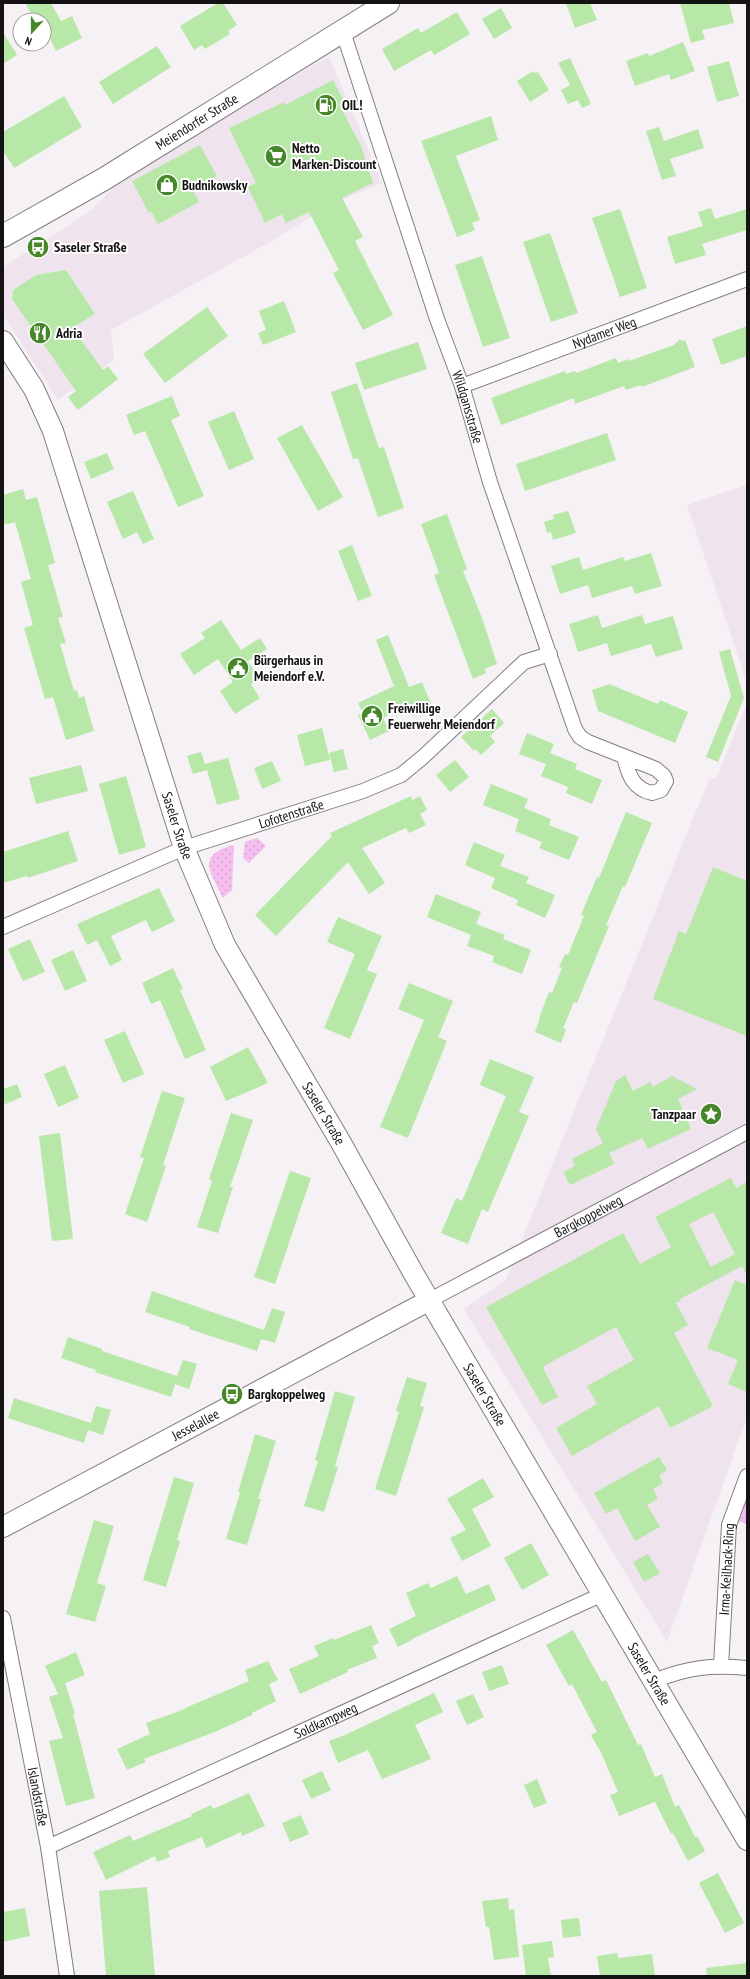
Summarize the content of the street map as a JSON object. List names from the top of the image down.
{
  "streets": {
    "main road": ["Meiendorfer Straße"],
    "street": [
      "Nydamer Weg",
      "Wildgansstraße",
      "Lofotenstraße",
      "Saseler Straße",
      "Bargkoppelweg",
      "Jesselallee",
      "Irma-Keilhack-Ring",
      "Soldkampweg",
      "Islandstraße"
    ]
  },
  "crossings": [
    ["Meiendorfer Straße", "Wildgansstraße"],
    ["Nydamer Weg", "Wildgansstraße"],
    ["Wildgansstraße", "Lofotenstraße"],
    ["Lofotenstraße", "Saseler Straße"],
    ["Saseler Straße", "Bargkoppelweg"],
    ["Saseler Straße", "Jesselallee"],
    ["Saseler Straße", "Soldkampweg"],
    ["Bargkoppelweg", "Jesselallee"],
    ["Soldkampweg", "Islandstraße"]
  ],
  "places": {
    "fuel station": ["OIL!"],
    "supermarket": ["Netto Marken-Discount"],
    "shop": ["Budnikowsky"],
    "bus stop": ["Saseler Straße", "Bargkoppelweg"],
    "restaurant": ["Adria"],
    "public building": ["Bürgerhaus in Meiendorf e.V.", "Freiwillige Feuerwehr Meiendorf"],
    "place": ["Tanzpaar"]
  },
  "north": "bottom"
}
